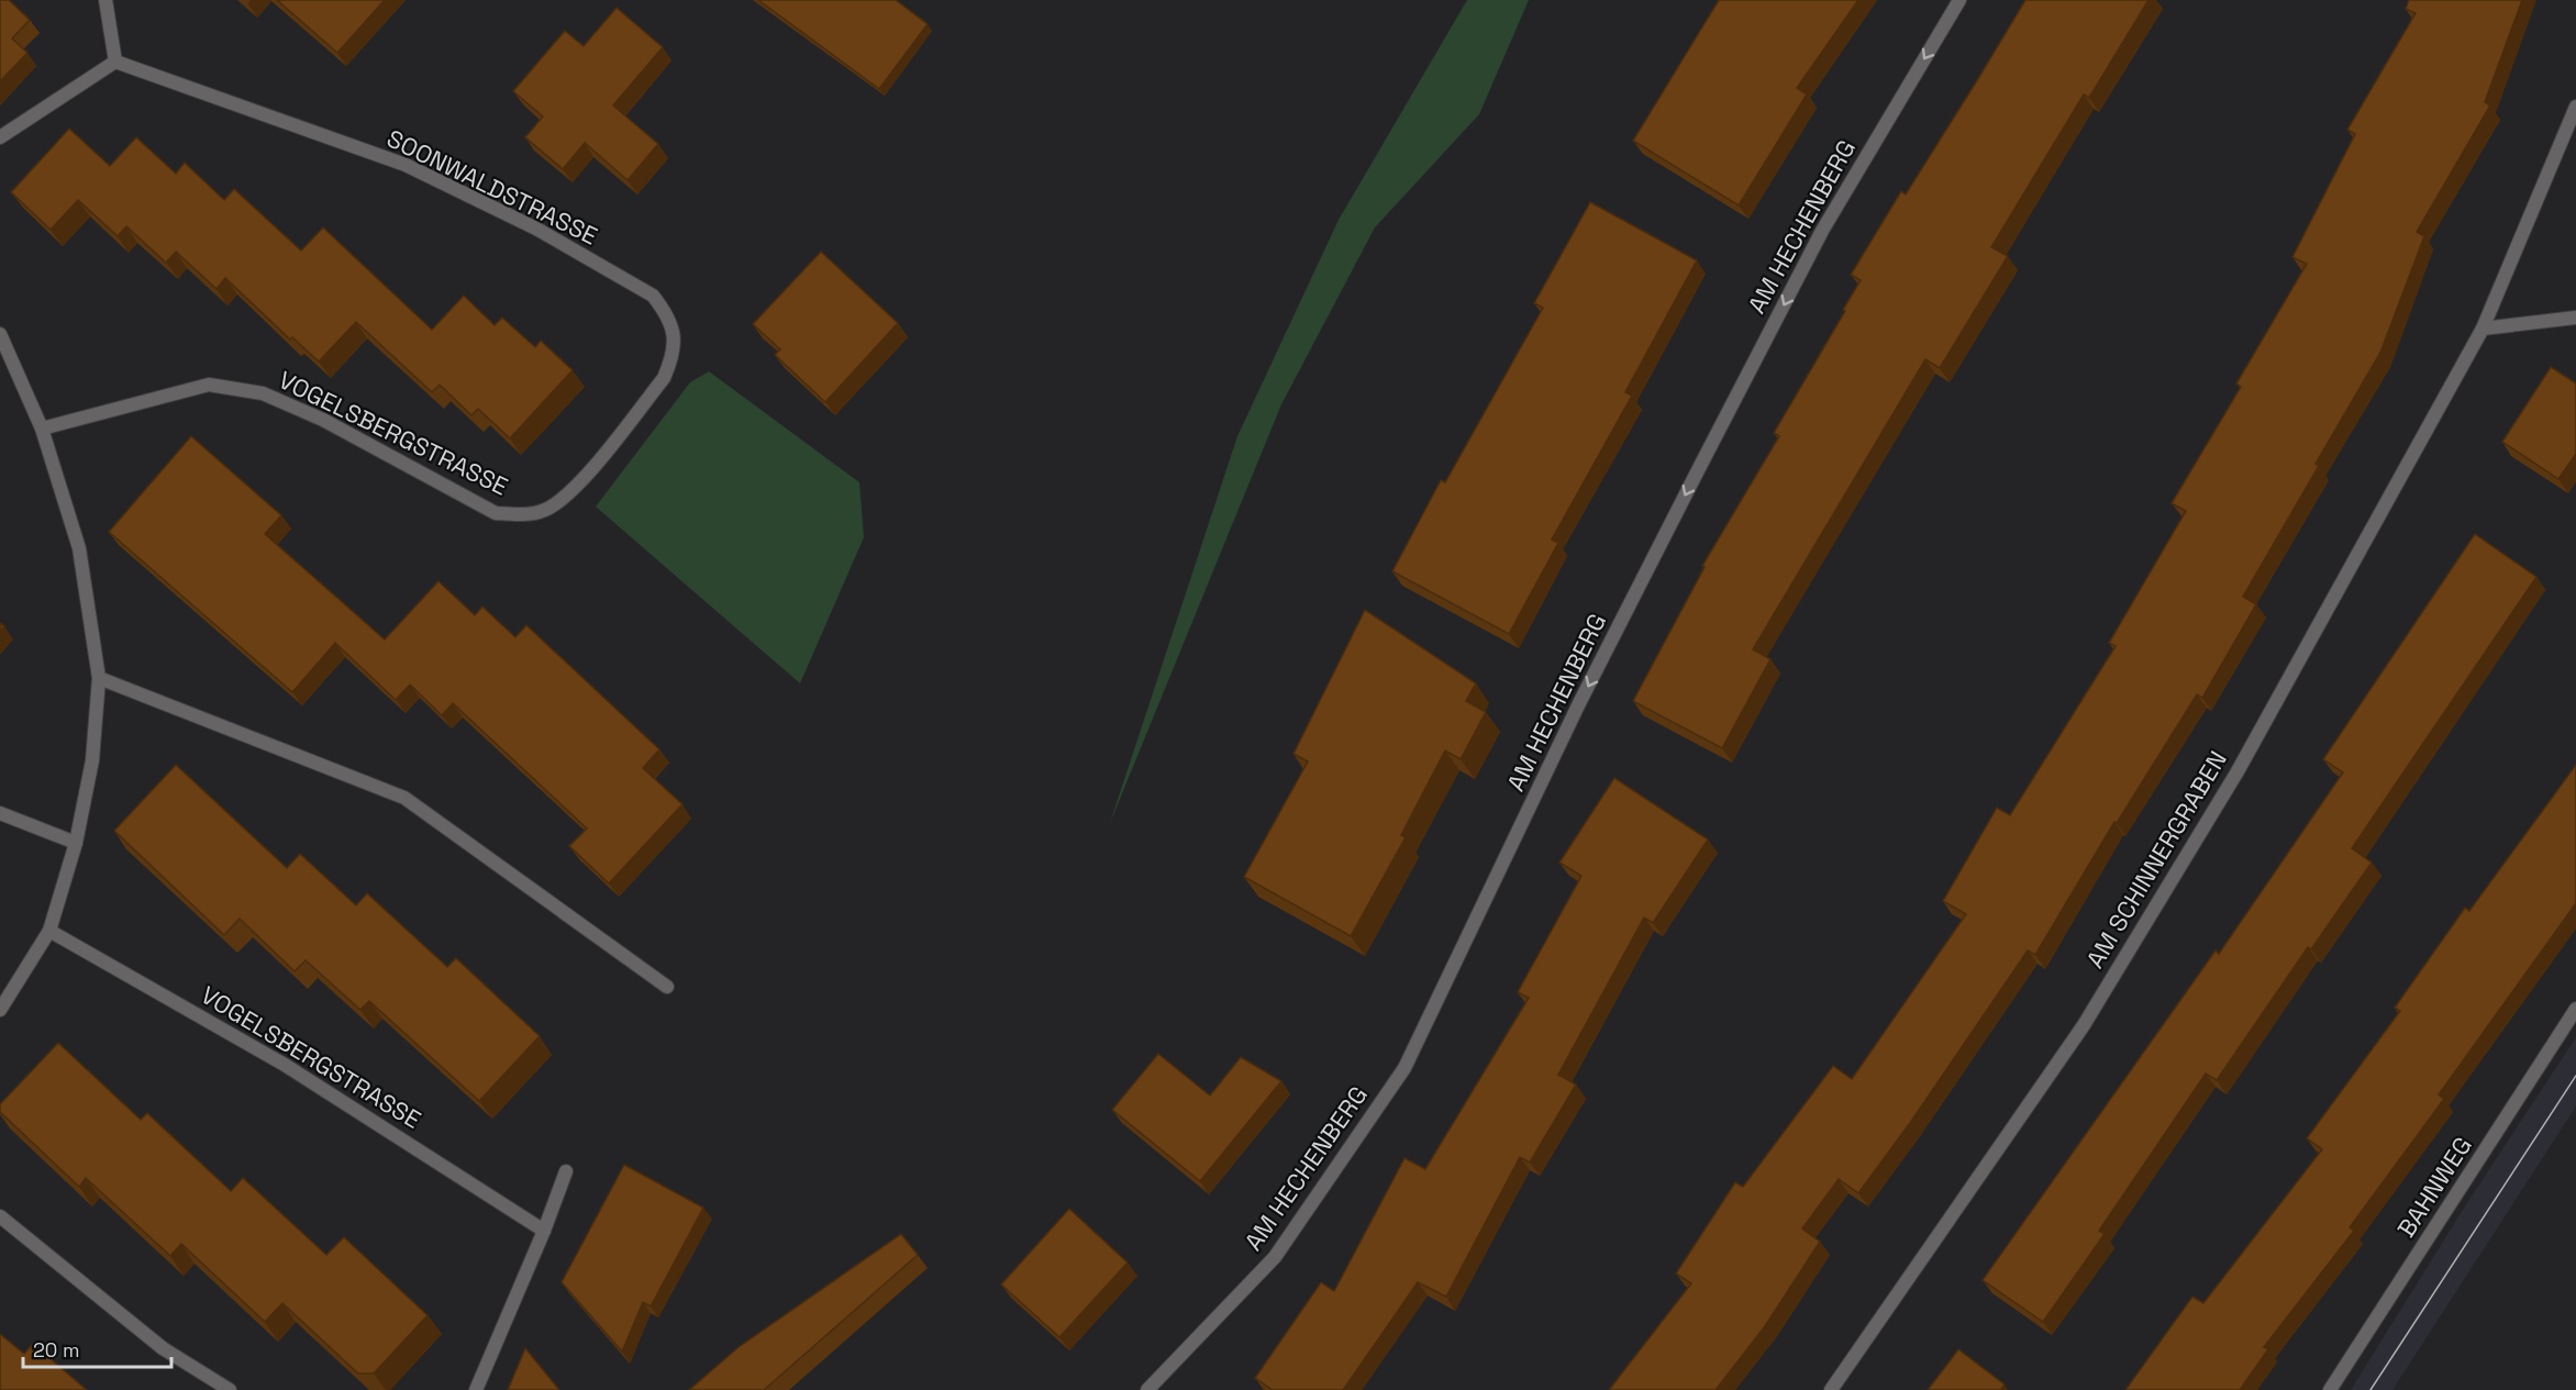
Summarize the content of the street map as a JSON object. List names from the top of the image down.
{
  "streets": {
    "street": [
      "SOONWALDSTRASSE",
      "AM HECHENBERG",
      "VOGELSBERGSTRASSE",
      "AM SCHINNERGRABEN",
      "BAHNWEG"
    ]
  },
  "crossings": [
    ["SOONWALDSTRASSE", "VOGELSBERGSTRASSE"]
  ],
  "one_way": ["AM HECHENBERG"],
  "scale_bar": "20 m"
}
